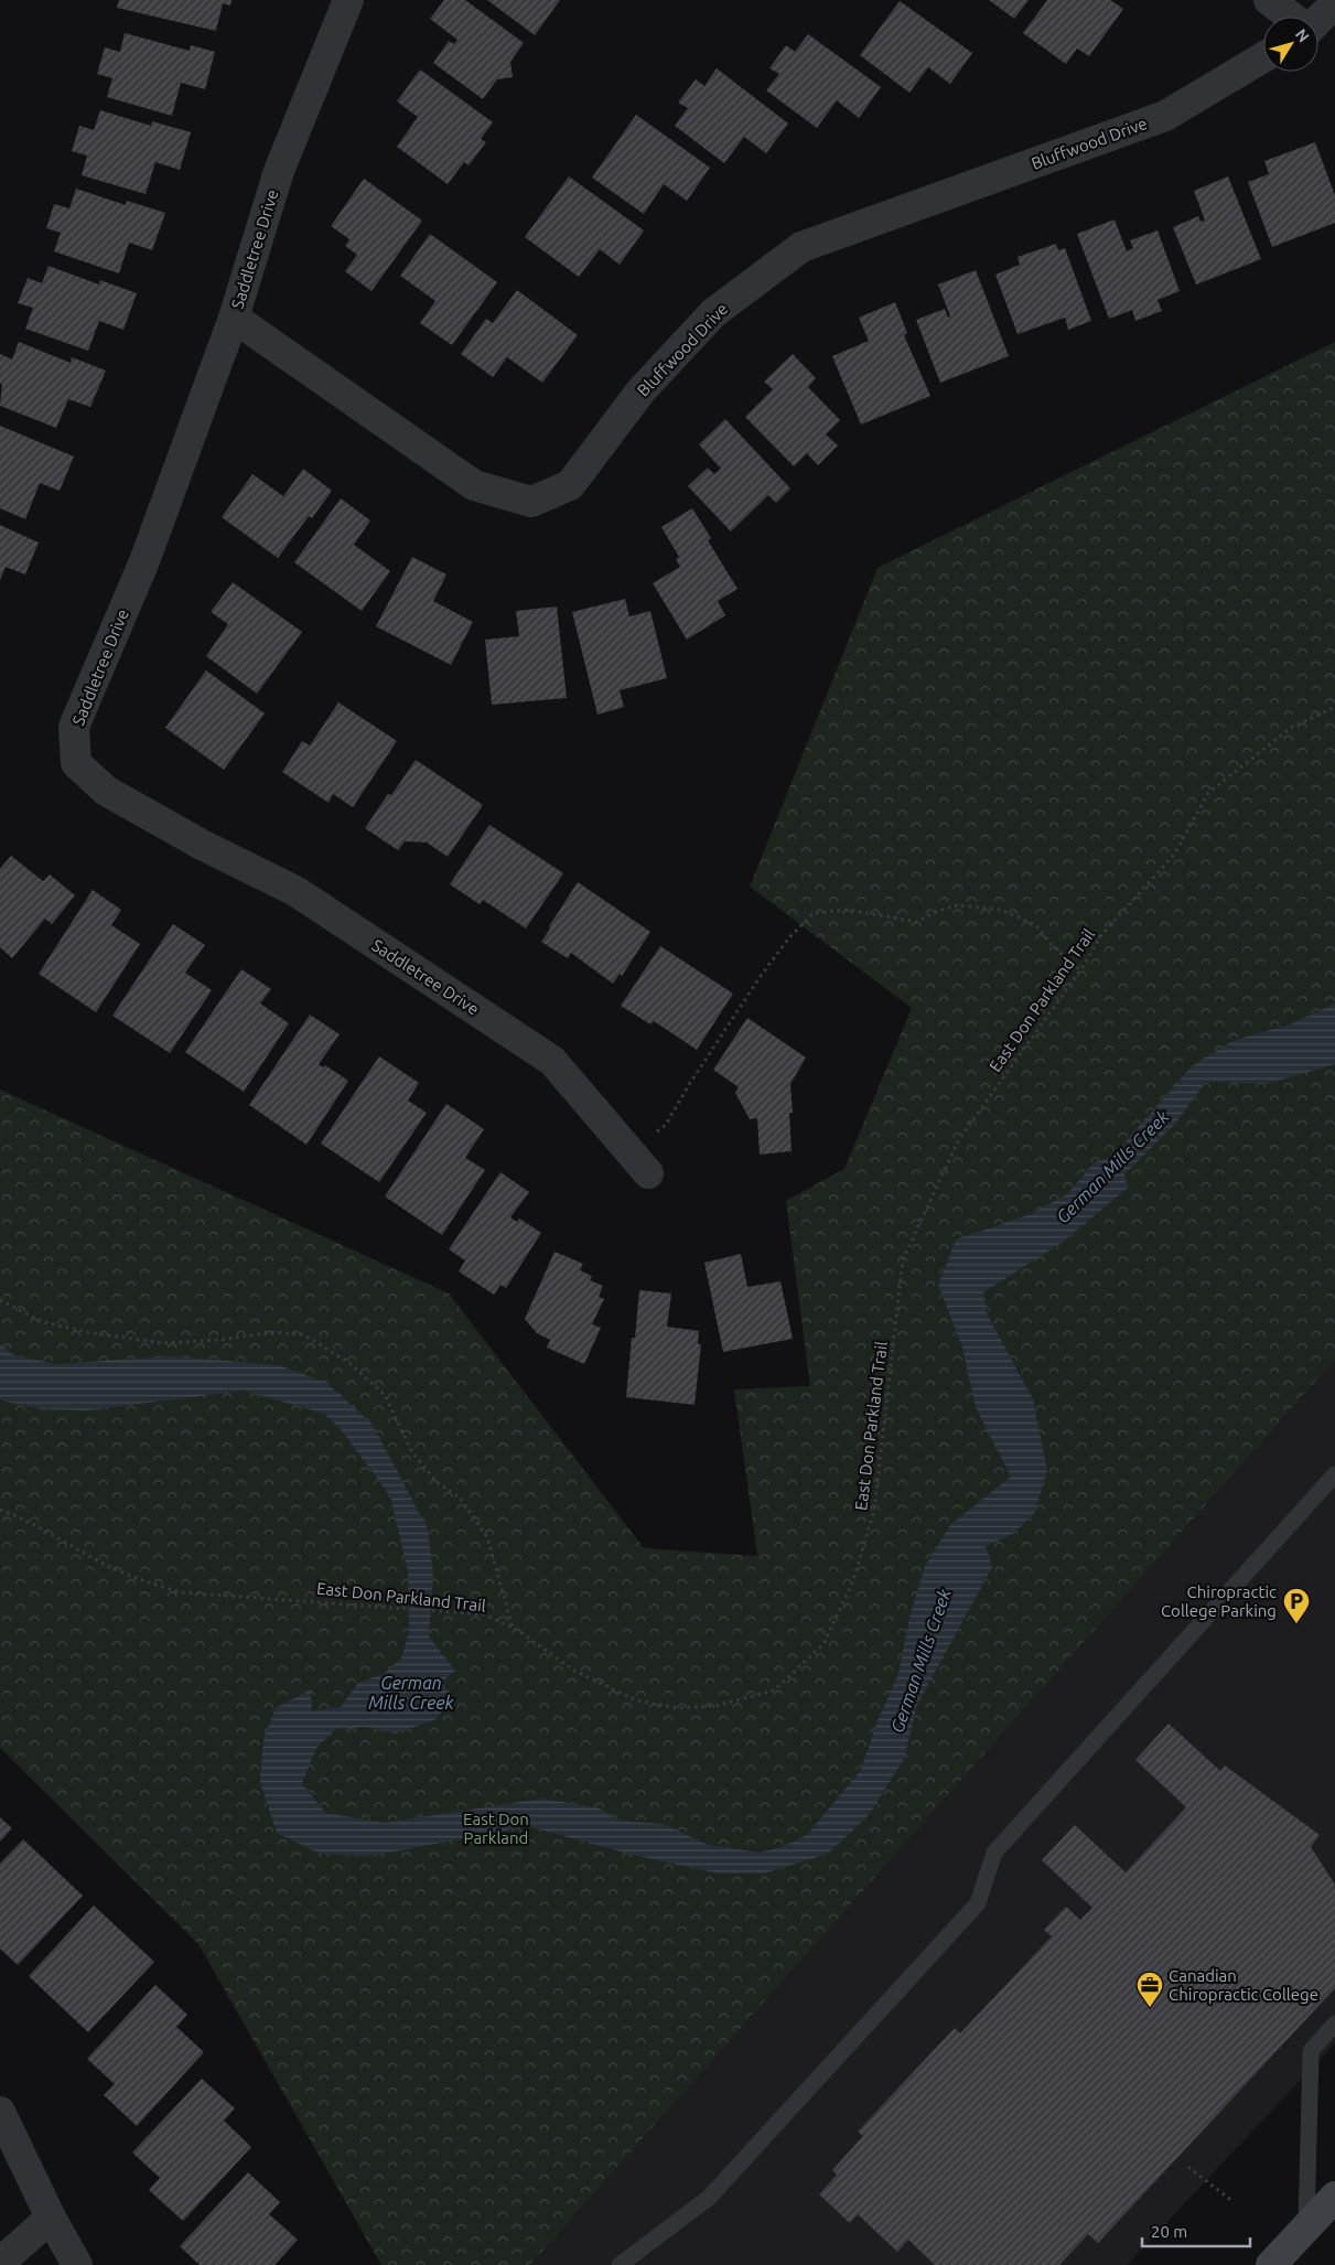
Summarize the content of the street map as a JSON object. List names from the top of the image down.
{
  "streets": {
    "street": ["Bluffwood Drive", "Saddletree Drive"],
    "path": ["East Don Parkland Trail"]
  },
  "crossings": [
    ["Bluffwood Drive", "Saddletree Drive"]
  ],
  "water": ["German Mills Creek"],
  "parks": ["East Don Parkland"],
  "places": {
    "parking": ["Chiropractic College Parking"],
    "office": ["Canadian Chiropractic College"]
  },
  "scale_bar": "20 m",
  "north": "top right"
}
